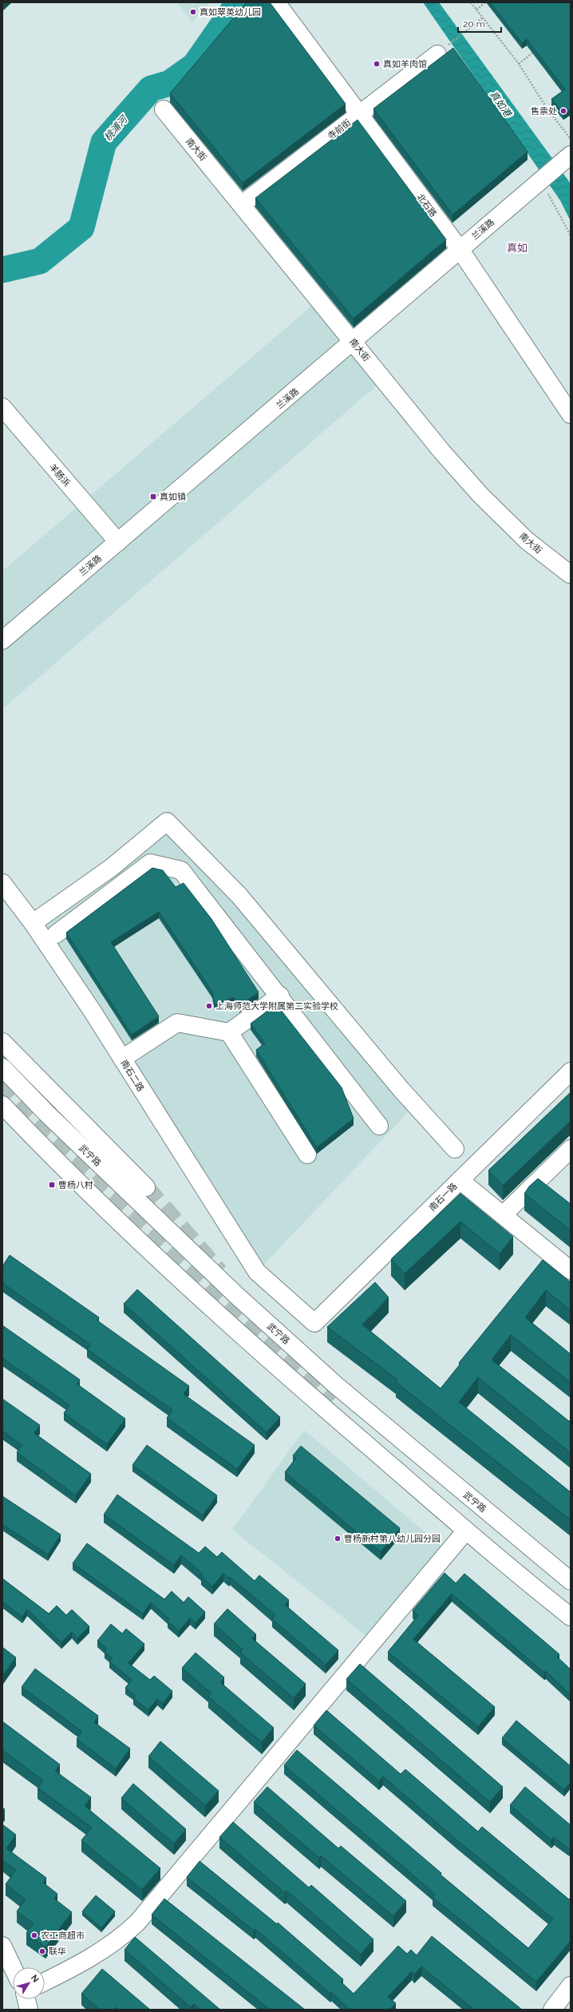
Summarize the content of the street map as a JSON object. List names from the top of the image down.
{
  "streets": {
    "main road": [
      "寺前街",
      "南大街",
      "北石路",
      "兰溪路",
      "羊肠浜",
      "南石二路",
      "武宁路",
      "南石一路"
    ]
  },
  "crossings": [
    ["寺前街", "南大街"],
    ["寺前街", "北石路"],
    ["南大街", "兰溪路"],
    ["北石路", "兰溪路"],
    ["兰溪路", "羊肠浜"],
    ["南石二路", "南石一路"]
  ],
  "districts": ["真如"],
  "water": ["真如港", "桃浦河"],
  "places": {
    "other": [
      "真如翠英幼儿园",
      "真如羊肉馆",
      "售票处",
      "上海师范大学附属第二实验学校",
      "曹杨新村第八幼儿园分园",
      "农工商超市",
      "联华"
    ],
    "transit": ["真如镇", "曹杨八村"]
  },
  "scale_bar": "20 m",
  "north": "top right"
}
